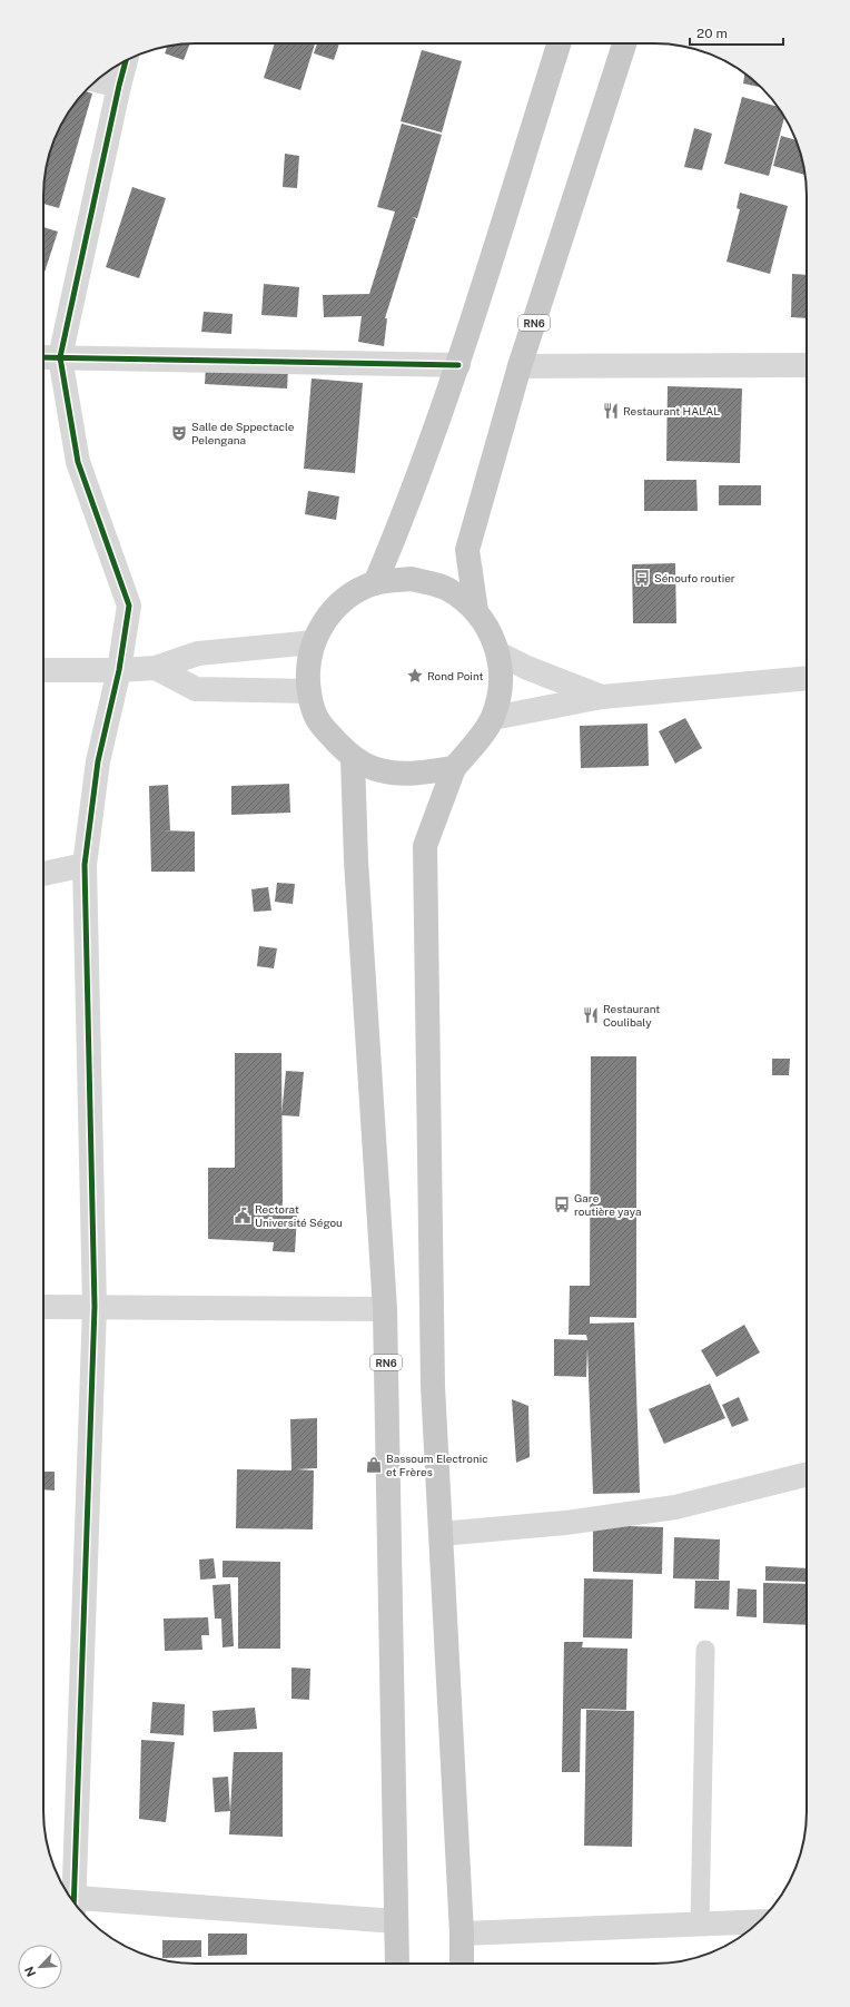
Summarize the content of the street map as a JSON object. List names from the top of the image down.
{
  "streets": {
    "highway": ["RN6"]
  },
  "places": {
    "restaurant": ["Restaurant HALAL", "Restaurant Coulibaly"],
    "theatre": ["Salle de Sppectacle Pelengana"],
    "bus stop": ["Sénoufo routier", "Gare routière yaya"],
    "place": ["Rond Point"],
    "public building": ["Rectorat Université Ségou"],
    "shop": ["Bassoum Electronic et Frères"]
  },
  "scale_bar": "20 m",
  "north": "bottom left"
}
